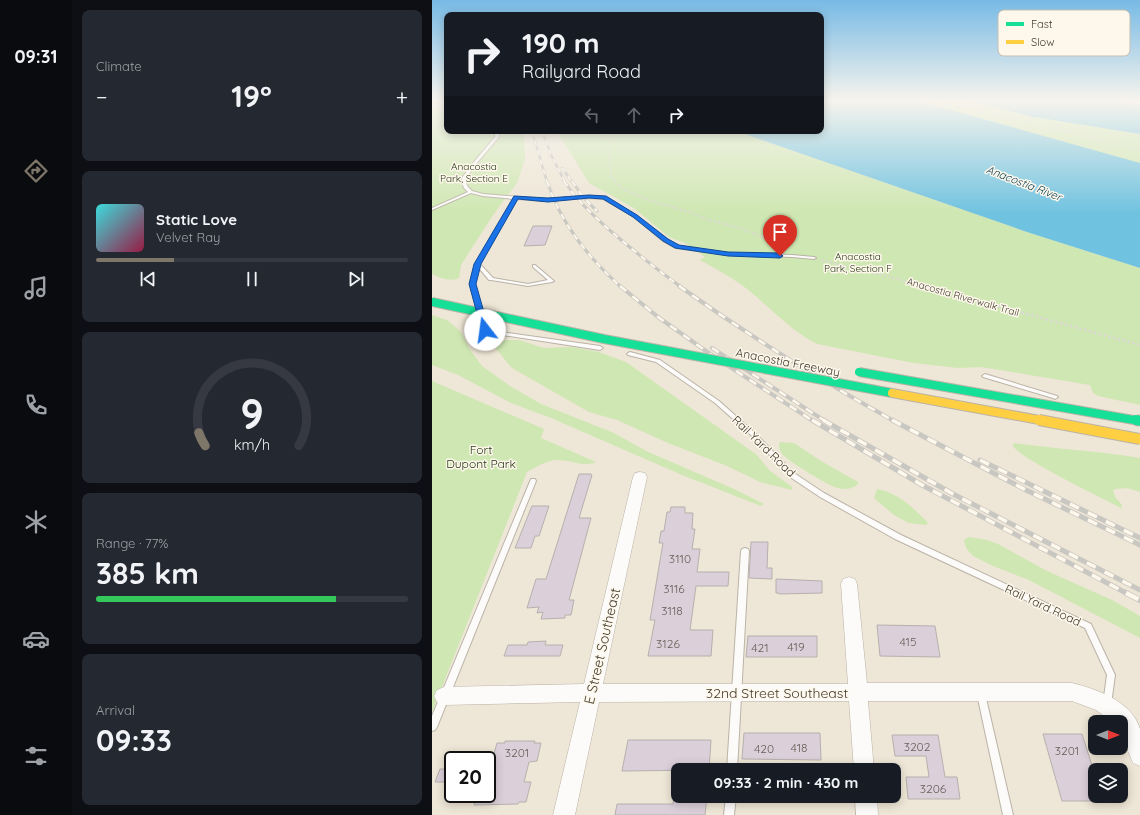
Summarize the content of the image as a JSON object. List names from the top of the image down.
{
  "streets": {
    "highway": ["Anacostia Freeway"],
    "street": ["E Street Southeast", "32nd Street Southeast"],
    "lane": ["Rail Yard Road"],
    "path": ["Anacostia Riverwalk Trail"]
  },
  "crossings": [
    ["Rail Yard Road", "32nd Street Southeast"],
    ["E Street Southeast", "32nd Street Southeast"]
  ],
  "water": ["Anacostia River"],
  "parks": ["Anacostia Park, Section E", "Anacostia Park, Section F", "Fort Dupont Park"],
  "house_numbers": [
    "3110",
    "3116",
    "3118",
    "415",
    "3126",
    "419",
    "421",
    "3202",
    "418",
    "420",
    "3201",
    "3201",
    "3206"
  ],
  "legend": ["Fast", "Slow"],
  "north": "right",
  "page": {
    "tabs": "09:31",
    "tile": [
      "Climate",
      ["Range · 77%", "385 km"],
      ["Arrival", "09:33"]
    ],
    "turn": ["190 m", "Railyard Road"],
    "heat": ["−", "19°", "+"],
    "song": ["Static Love", "Velvet Ray"],
    "limit": "20",
    "trip": "09:33 · 2 min · 430 m",
    "gauge": ["9", "km/h"]
  }
}
